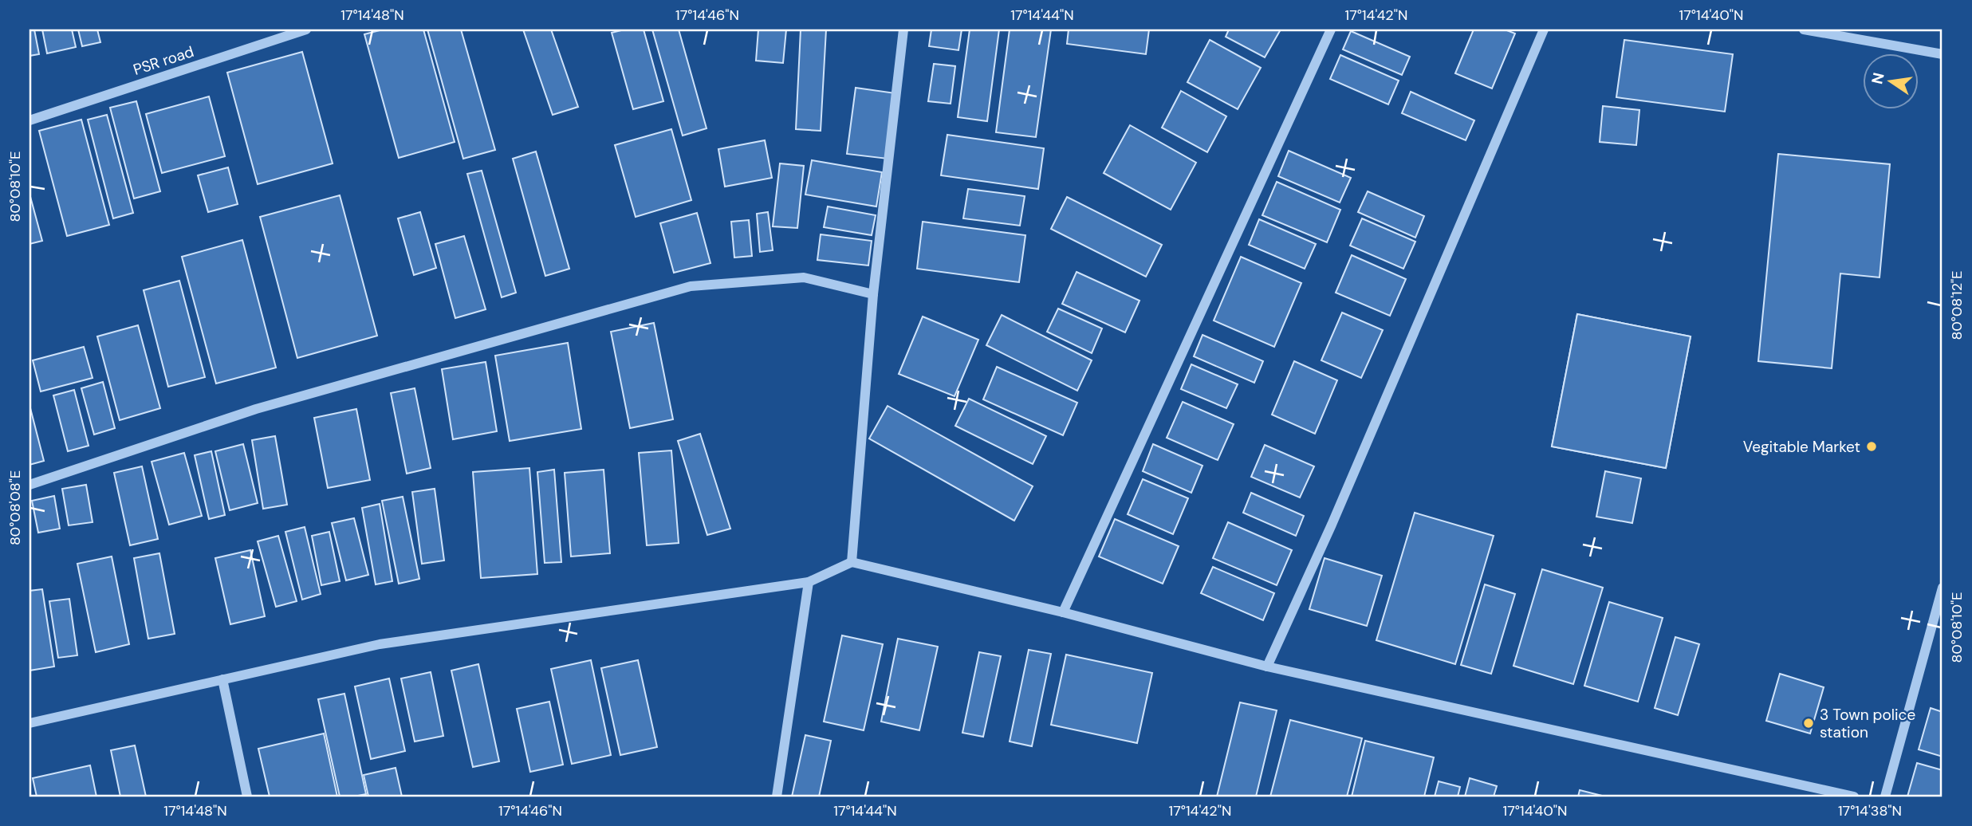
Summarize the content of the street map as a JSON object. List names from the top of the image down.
{
  "streets": {
    "street": ["PSR road"]
  },
  "places": ["Vegitable Market", "3 Town police station"],
  "north": "left",
  "coordinates": [
    "17°14'48\"N",
    "17°14'46\"N",
    "17°14'44\"N",
    "17°14'42\"N",
    "17°14'40\"N",
    "80°08'10\"E",
    "80°08'12\"E",
    "80°08'08\"E",
    "17°14'38\"N"
  ]
}
